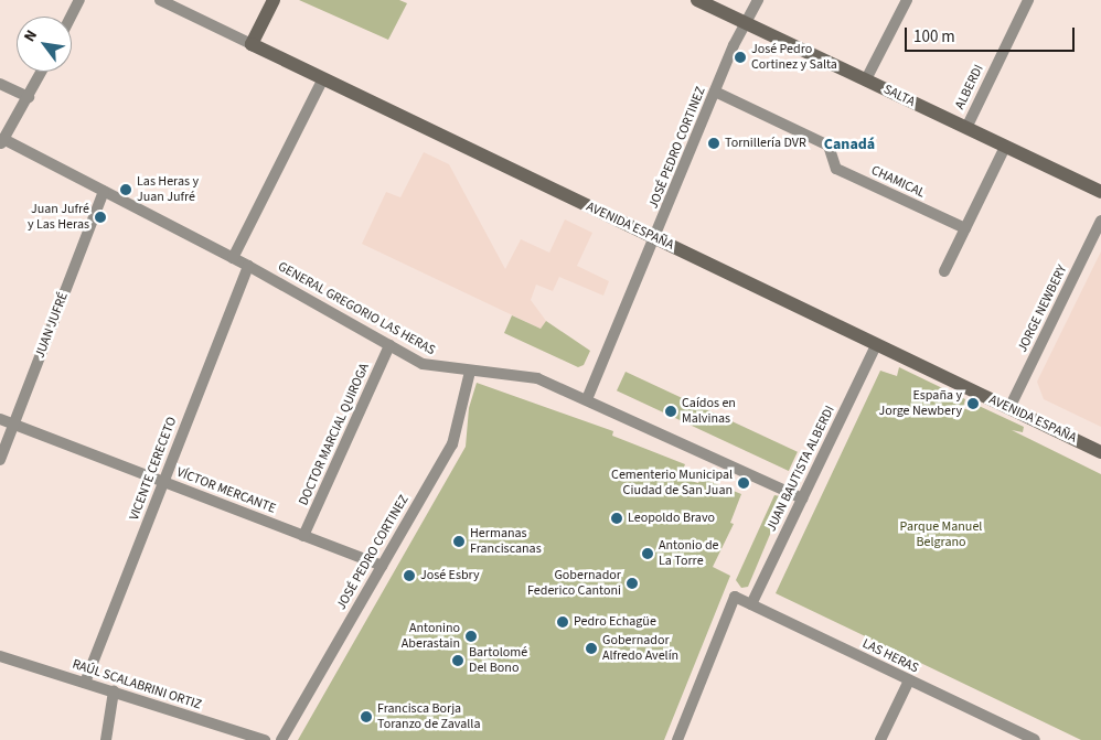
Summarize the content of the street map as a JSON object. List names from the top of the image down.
{
  "streets": {
    "main road": ["SALTA", "AVENIDA ESPAÑA"],
    "street": [
      "ALBERDI",
      "JOSÉ PEDRO CORTINEZ",
      "CHAMICAL",
      "GENERAL GREGORIO LAS HERAS",
      "JORGE NEWBERY",
      "JUAN JUFRÉ",
      "DOCTOR MARCIAL QUIROGA",
      "VICENTE CERECETO",
      "JUAN BAUTISTA ALBERDI",
      "VÍCTOR MERCANTE",
      "LAS HERAS",
      "RAÚL SCALABRINI ORTIZ"
    ]
  },
  "crossings": [
    ["ALBERDI", "SALTA"],
    ["SALTA", "JOSÉ PEDRO CORTINEZ"],
    ["JOSÉ PEDRO CORTINEZ", "CHAMICAL"],
    ["JOSÉ PEDRO CORTINEZ", "AVENIDA ESPAÑA"],
    ["JOSÉ PEDRO CORTINEZ", "GENERAL GREGORIO LAS HERAS"],
    ["JOSÉ PEDRO CORTINEZ", "VÍCTOR MERCANTE"],
    ["AVENIDA ESPAÑA", "JORGE NEWBERY"],
    ["AVENIDA ESPAÑA", "JUAN BAUTISTA ALBERDI"],
    ["GENERAL GREGORIO LAS HERAS", "JUAN JUFRÉ"],
    ["GENERAL GREGORIO LAS HERAS", "DOCTOR MARCIAL QUIROGA"],
    ["GENERAL GREGORIO LAS HERAS", "VICENTE CERECETO"],
    ["GENERAL GREGORIO LAS HERAS", "JUAN BAUTISTA ALBERDI"],
    ["JUAN JUFRÉ", "VÍCTOR MERCANTE"],
    ["DOCTOR MARCIAL QUIROGA", "VÍCTOR MERCANTE"],
    ["VICENTE CERECETO", "VÍCTOR MERCANTE"],
    ["VICENTE CERECETO", "RAÚL SCALABRINI ORTIZ"],
    ["JUAN BAUTISTA ALBERDI", "LAS HERAS"]
  ],
  "districts": ["Canadá"],
  "parks": ["Parque Manuel Belgrano"],
  "places": [
    "José Pedro Cortinez y Salta",
    "Tornillería DVR",
    "Las Heras y Juan Jufré",
    "Juan Jufré y Las Heras",
    "España y Jorge Newbery",
    "Caídos en Malvinas",
    "Cementerio Municipal Ciudad de San Juan",
    "Leopoldo Bravo",
    "Hermanas Franciscanas",
    "Antonio de La Torre",
    "José Esbry",
    "Gobernador Federico Cantoni",
    "Pedro Echagüe",
    "Antonino Aberastain",
    "Gobernador Alfredo Avelín",
    "Bartolomé Del Bono",
    "Francisca Borja Toranzo de Zavalla"
  ],
  "scale_bar": "100 m",
  "north": "top left"
}
